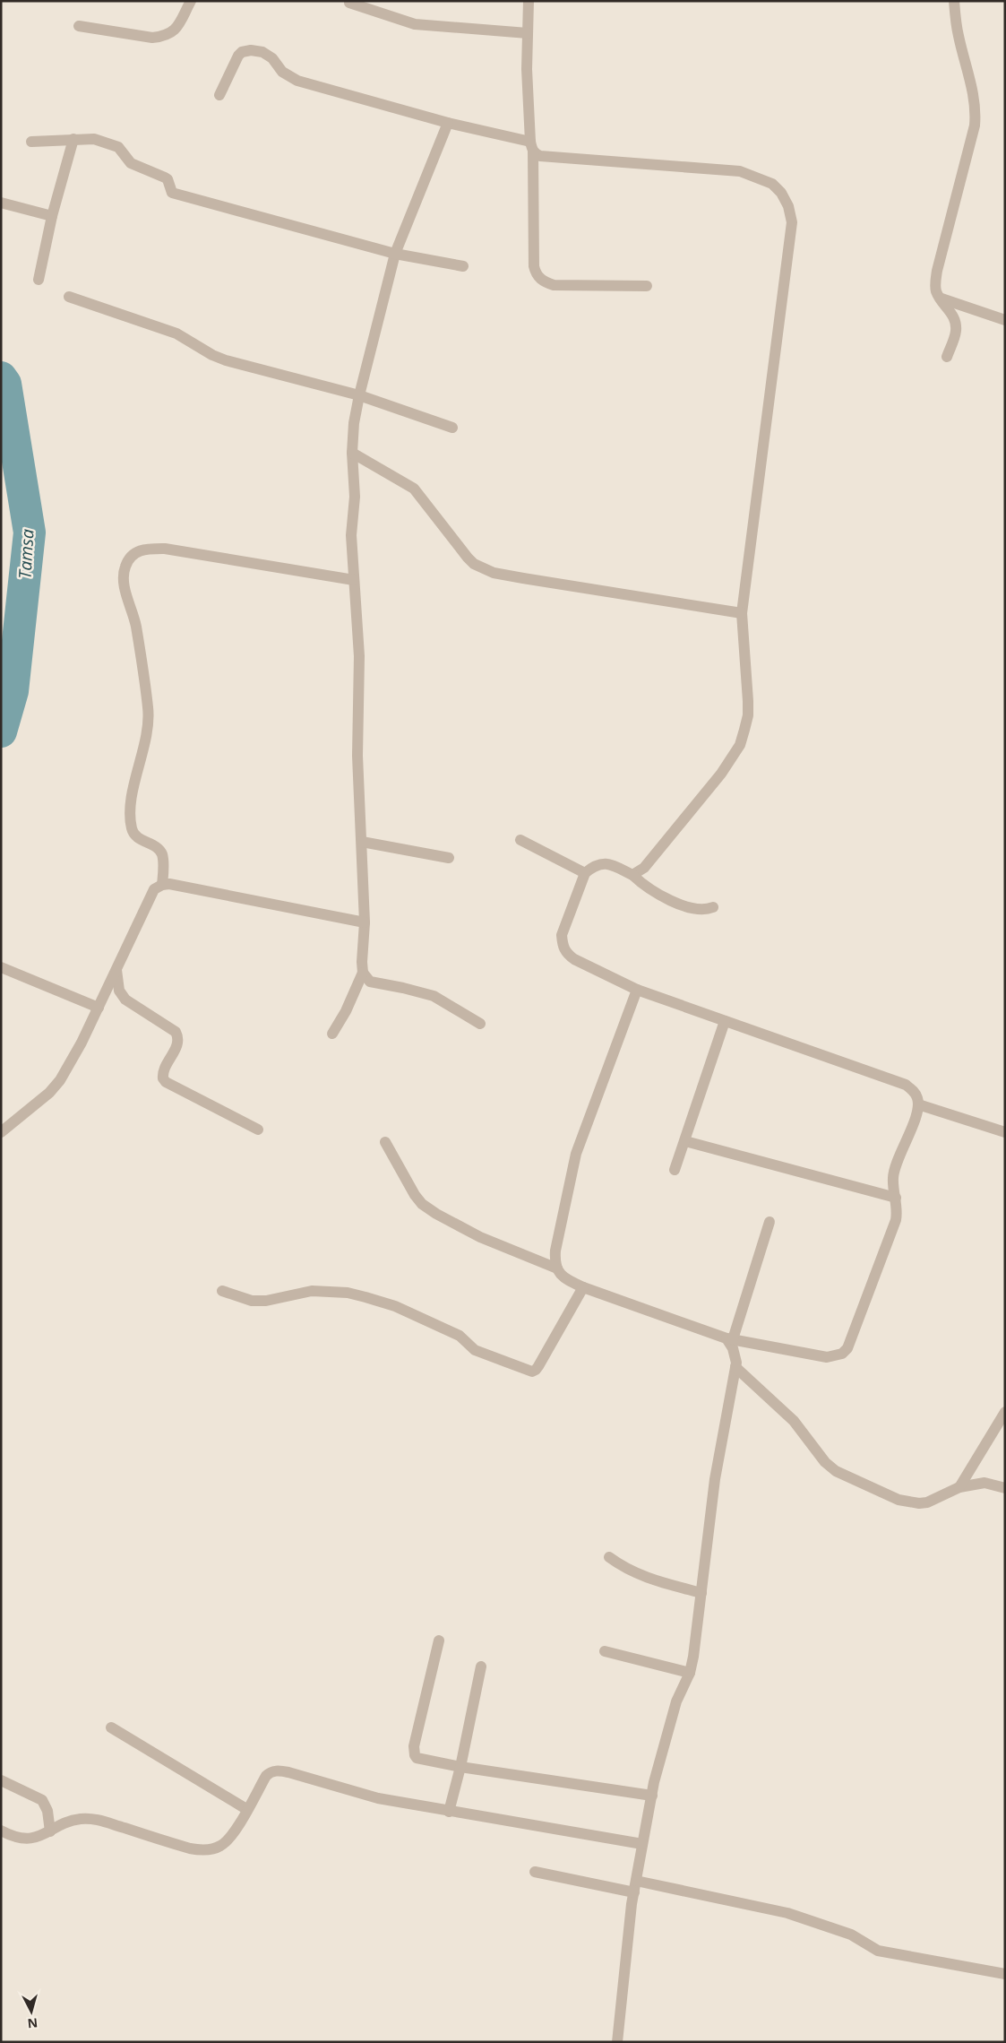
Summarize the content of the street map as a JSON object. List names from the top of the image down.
{
  "water": ["Tamsa"],
  "north": "bottom"
}
